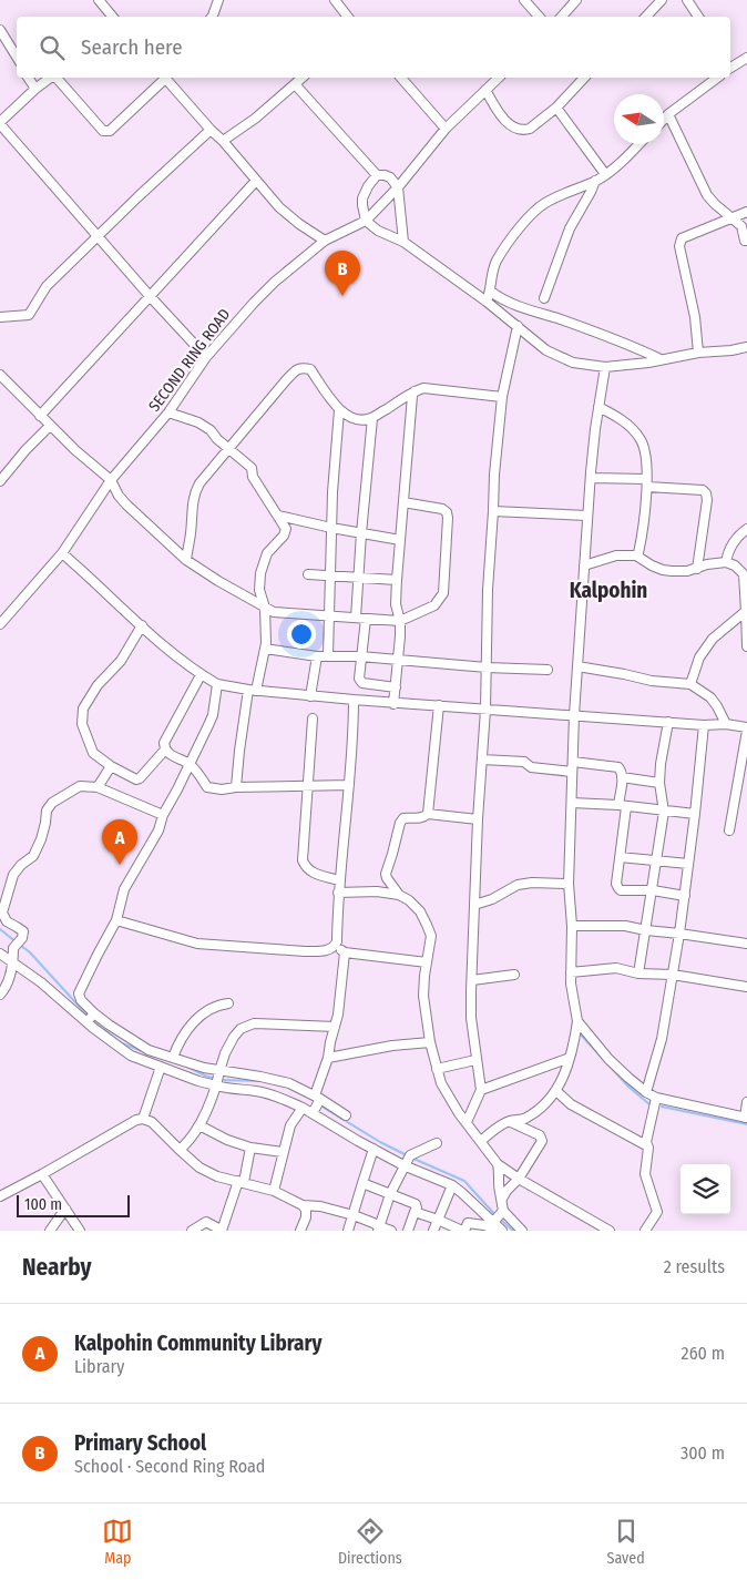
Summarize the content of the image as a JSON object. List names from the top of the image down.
{
  "streets": {
    "street": ["SECOND RING ROAD"]
  },
  "districts": ["Kalpohin"],
  "scale_bar": "100 m",
  "north": "left",
  "page": {
    "search": "Search here",
    "pins": ["B", "A"],
    "scale": "100 m",
    "heading": ["Nearby", "2 results"],
    "list": [
      {
        "mark": "A",
        "name": "Kalpohin Community Library",
        "note": "Library",
        "value": "260 m"
      },
      {
        "mark": "B",
        "name": "Primary School",
        "note": "School · Second Ring Road",
        "value": "300 m"
      }
    ],
    "nav": ["Map", "Directions", "Saved"]
  }
}
